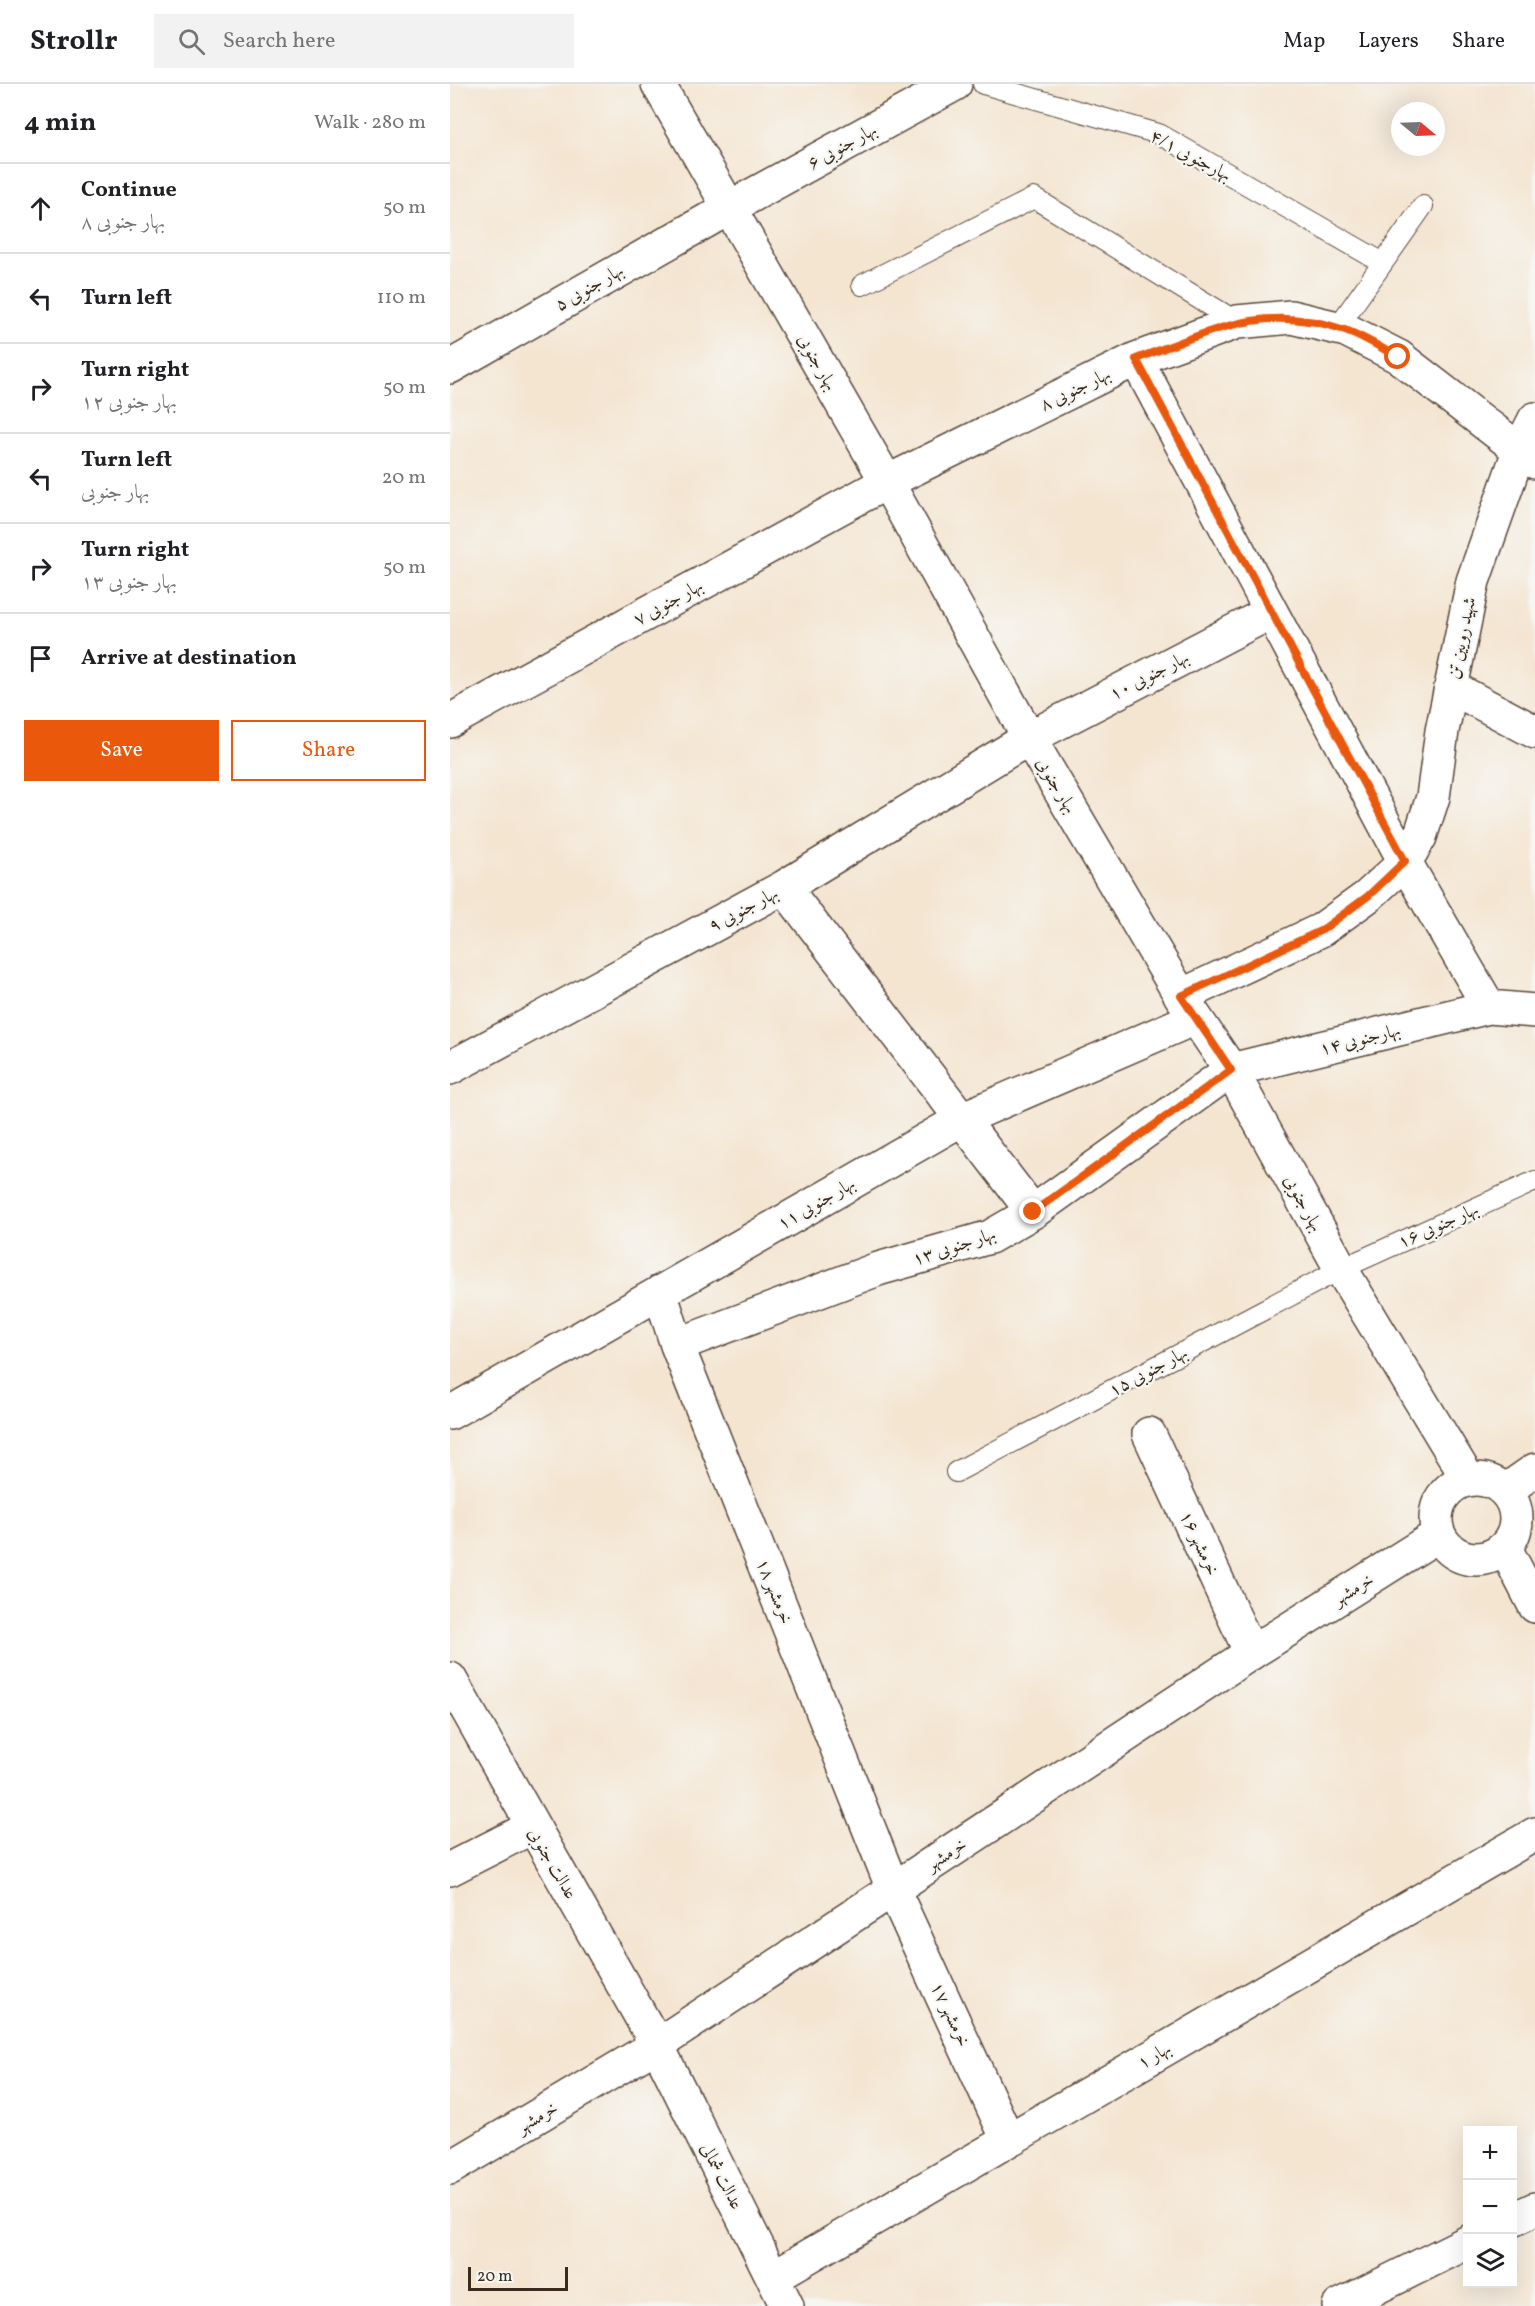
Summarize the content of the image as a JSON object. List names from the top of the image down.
{
  "streets": {
    "street": [
      "بهار جنوبی ۶",
      "بهار جنوبی ۵",
      "بهار جنوبی",
      "بهار جنوبی ۸",
      "بهار جنوبی ۷",
      "شهید رویین تن",
      "بهار جنوبی ۱۰",
      "بهار جنوبی ۹",
      "بهارجنوبی ۱۴",
      "بهار جنوبی ۱۱",
      "بهار جنوبی ۱۳",
      "خرمشهر ۱۶",
      "خرمشهر",
      "خرمشهر ۱۸",
      "عدالت جنوبی",
      "خرمشهر ۱۷",
      "بهار ۱",
      "عدالت شمالی"
    ],
    "lane": ["بهارجنوبی ۴/۱", "بهار جنوبی ۱۶", "بهار جنوبی ۱۵"]
  },
  "crossings": [
    ["بهار جنوبی ۶", "بهار جنوبی ۵"],
    ["بهار جنوبی ۶", "بهار جنوبی"],
    ["بهار جنوبی ۵", "بهار جنوبی"],
    ["بهار جنوبی", "بهار جنوبی ۸"],
    ["بهار جنوبی", "بهار جنوبی ۷"],
    ["بهار جنوبی", "شهید رویین تن"],
    ["بهار جنوبی", "بهار جنوبی ۱۰"],
    ["بهار جنوبی", "بهار جنوبی ۹"],
    ["بهار جنوبی", "بهارجنوبی ۱۴"],
    ["بهار جنوبی", "بهار جنوبی ۱۱"],
    ["بهار جنوبی", "بهار جنوبی ۱۶"],
    ["بهار جنوبی", "بهار جنوبی ۱۳"],
    ["بهار جنوبی", "بهار جنوبی ۱۵"],
    ["بهار جنوبی", "خرمشهر"],
    ["بهار جنوبی ۸", "بهار جنوبی ۷"],
    ["بهار جنوبی ۸", "شهید رویین تن"],
    ["شهید رویین تن", "بهار جنوبی ۱۱"],
    ["بهار جنوبی ۱۰", "بهار جنوبی ۹"],
    ["بهارجنوبی ۱۴", "بهار جنوبی ۱۳"],
    ["بهار جنوبی ۱۱", "خرمشهر ۱۸"],
    ["بهار جنوبی ۱۶", "بهار جنوبی ۱۵"],
    ["بهار جنوبی ۱۳", "خرمشهر ۱۸"],
    ["خرمشهر ۱۶", "خرمشهر"],
    ["خرمشهر", "خرمشهر ۱۸"],
    ["خرمشهر", "عدالت جنوبی"],
    ["خرمشهر", "خرمشهر ۱۷"],
    ["خرمشهر", "عدالت شمالی"],
    ["خرمشهر ۱۸", "خرمشهر ۱۷"],
    ["عدالت جنوبی", "عدالت شمالی"],
    ["خرمشهر ۱۷", "بهار ۱"],
    ["بهار ۱", "عدالت شمالی"]
  ],
  "scale_bar": "20 m",
  "north": "right",
  "page": {
    "header": "Strollr",
    "search": "Search here",
    "nav": ["Map", "Layers", "Share"],
    "heading": ["4 min", "Walk · 280 m"],
    "list": [
      ["Continue", "بهار جنوبی ۸", "50 m"],
      ["Turn left", "110 m"],
      ["Turn right", "بهار جنوبی ۱۲", "50 m"],
      ["Turn left", "بهار جنوبی", "20 m"],
      ["Turn right", "بهار جنوبی ۱۳", "50 m"],
      "Arrive at destination"
    ],
    "buttons": ["Save", "Share"],
    "map_buttons": ["+", "−"],
    "scale": "20 m"
  }
}
